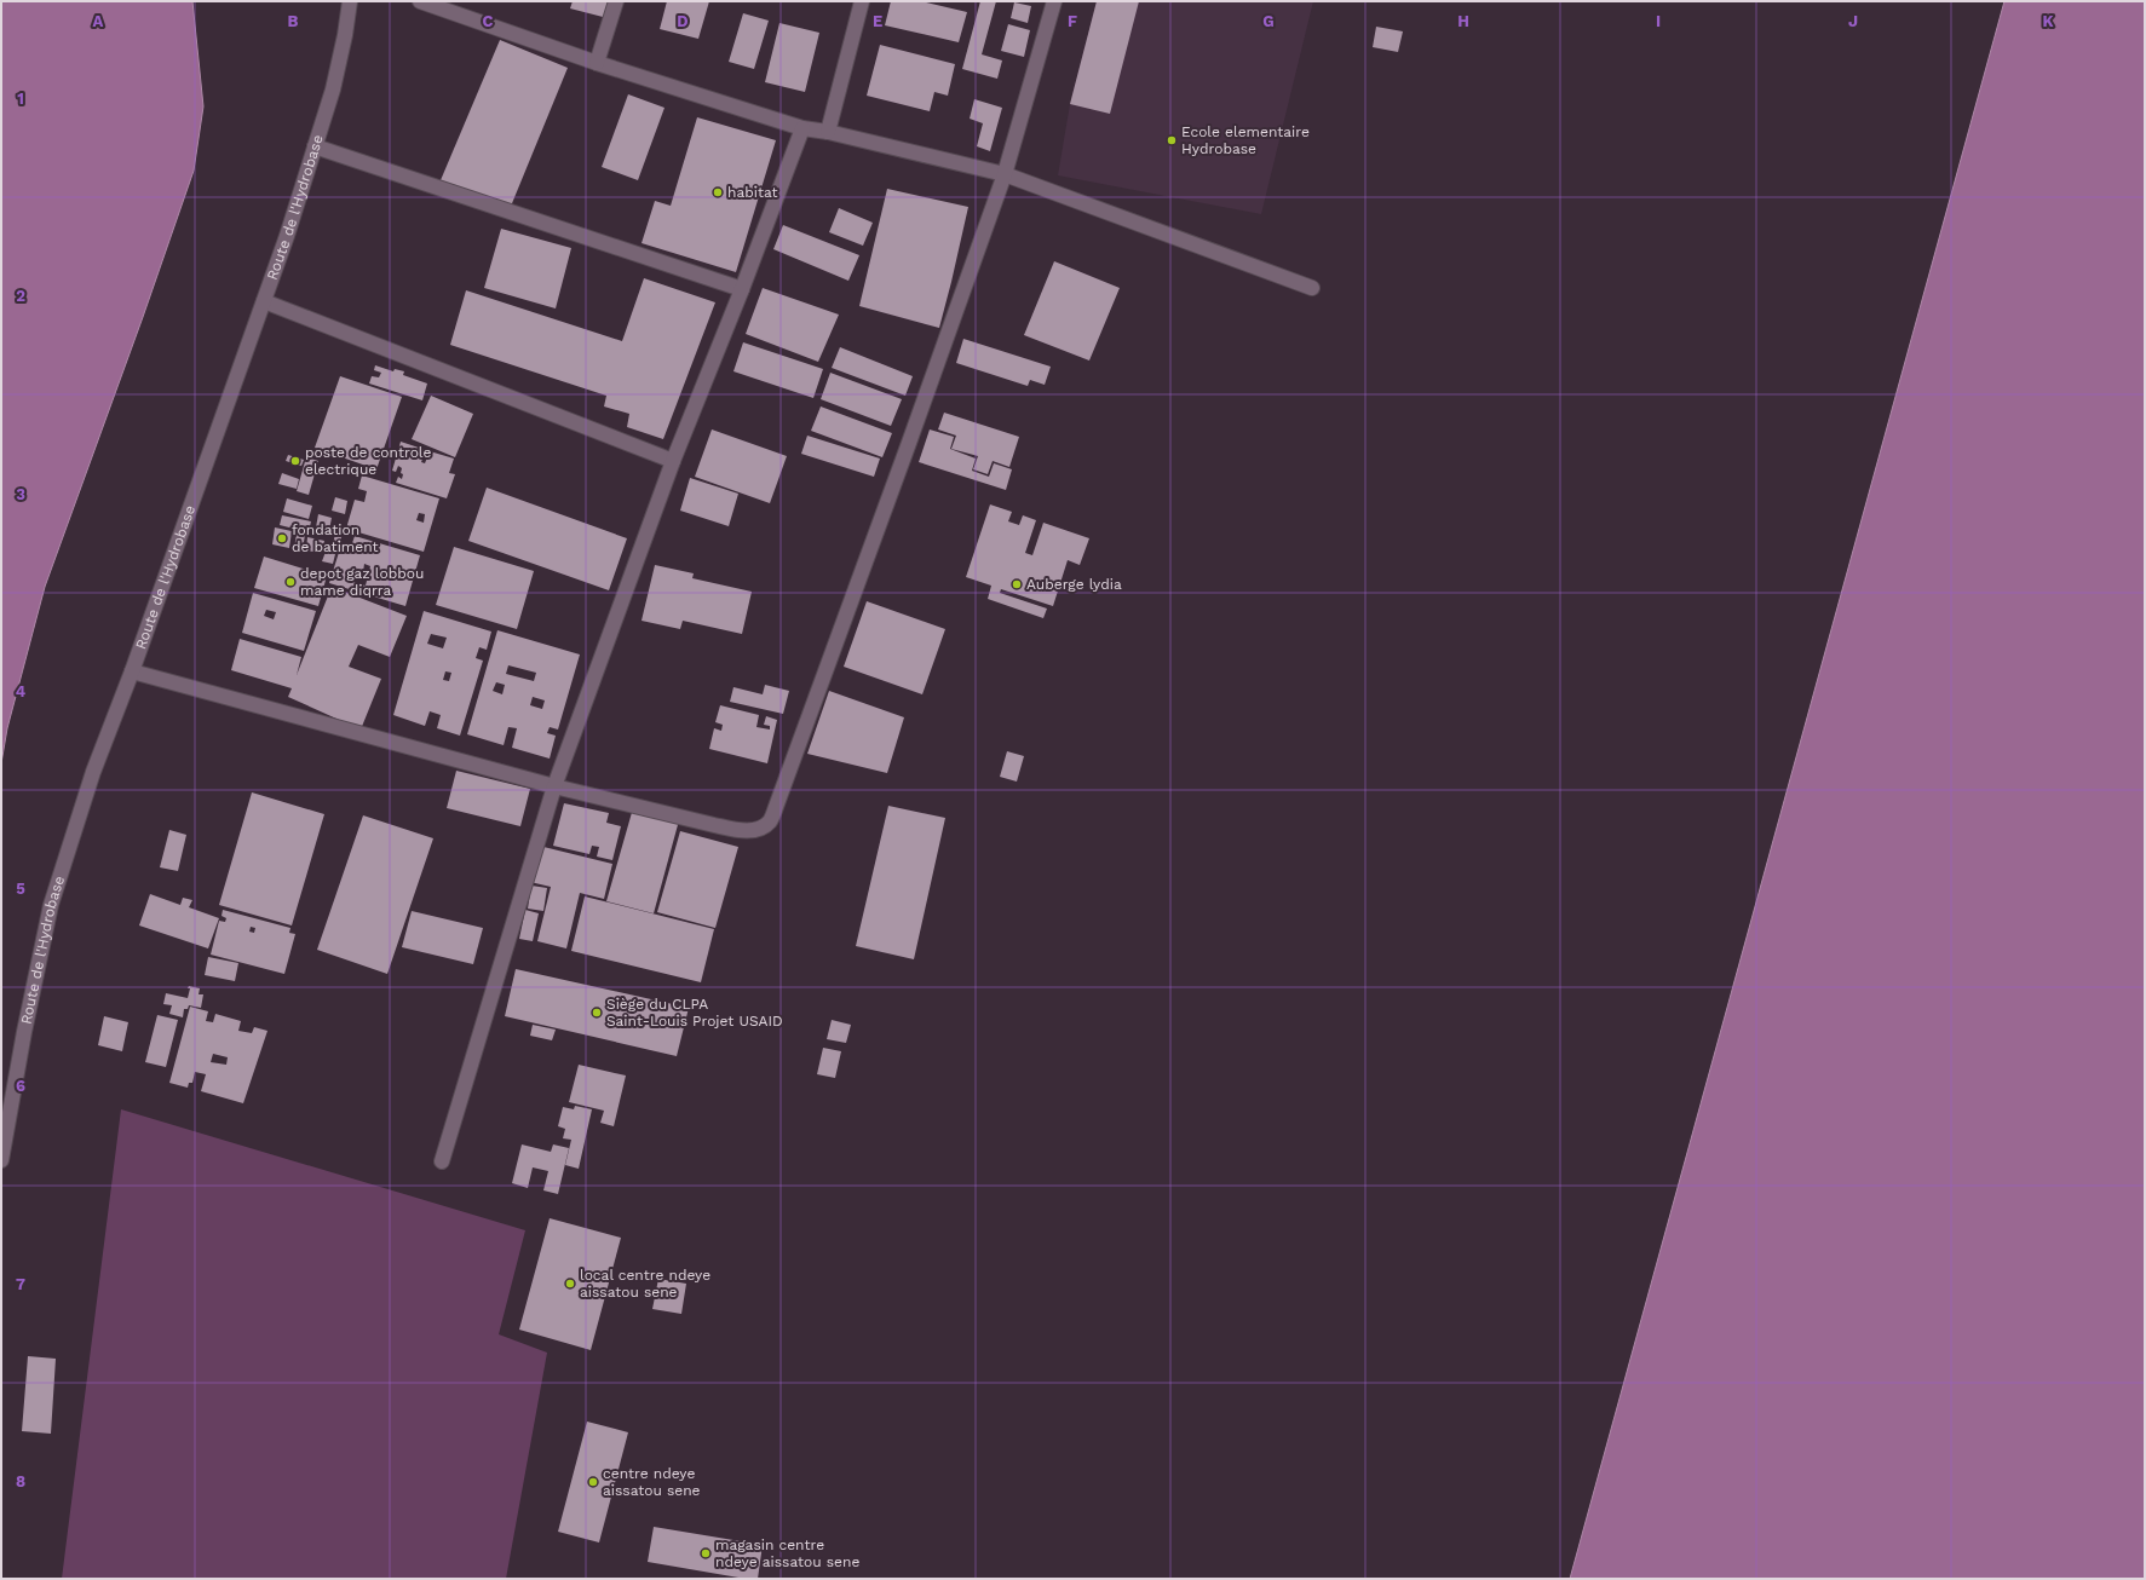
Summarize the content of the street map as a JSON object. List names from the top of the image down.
{
  "streets": {
    "street": ["Route de l'Hydrobase"]
  },
  "places": [
    "Ecole elementaire Hydrobase",
    "habitat",
    "poste de controle electrique",
    "fondation de batiment",
    "depot gaz lobbou mame diqrra",
    "Auberge lydia",
    "Siège du CLPA Saint-Louis Projet USAID",
    "local centre ndeye aissatou sene",
    "centre ndeye aissatou sene",
    "magasin centre ndeye aissatou sene"
  ],
  "grid": {
    "columns": [
      "A",
      "B",
      "C",
      "D",
      "E",
      "F",
      "G",
      "H",
      "I",
      "J",
      "K"
    ],
    "rows": [
      "1",
      "2",
      "3",
      "4",
      "5",
      "6",
      "7",
      "8"
    ]
  }
}
